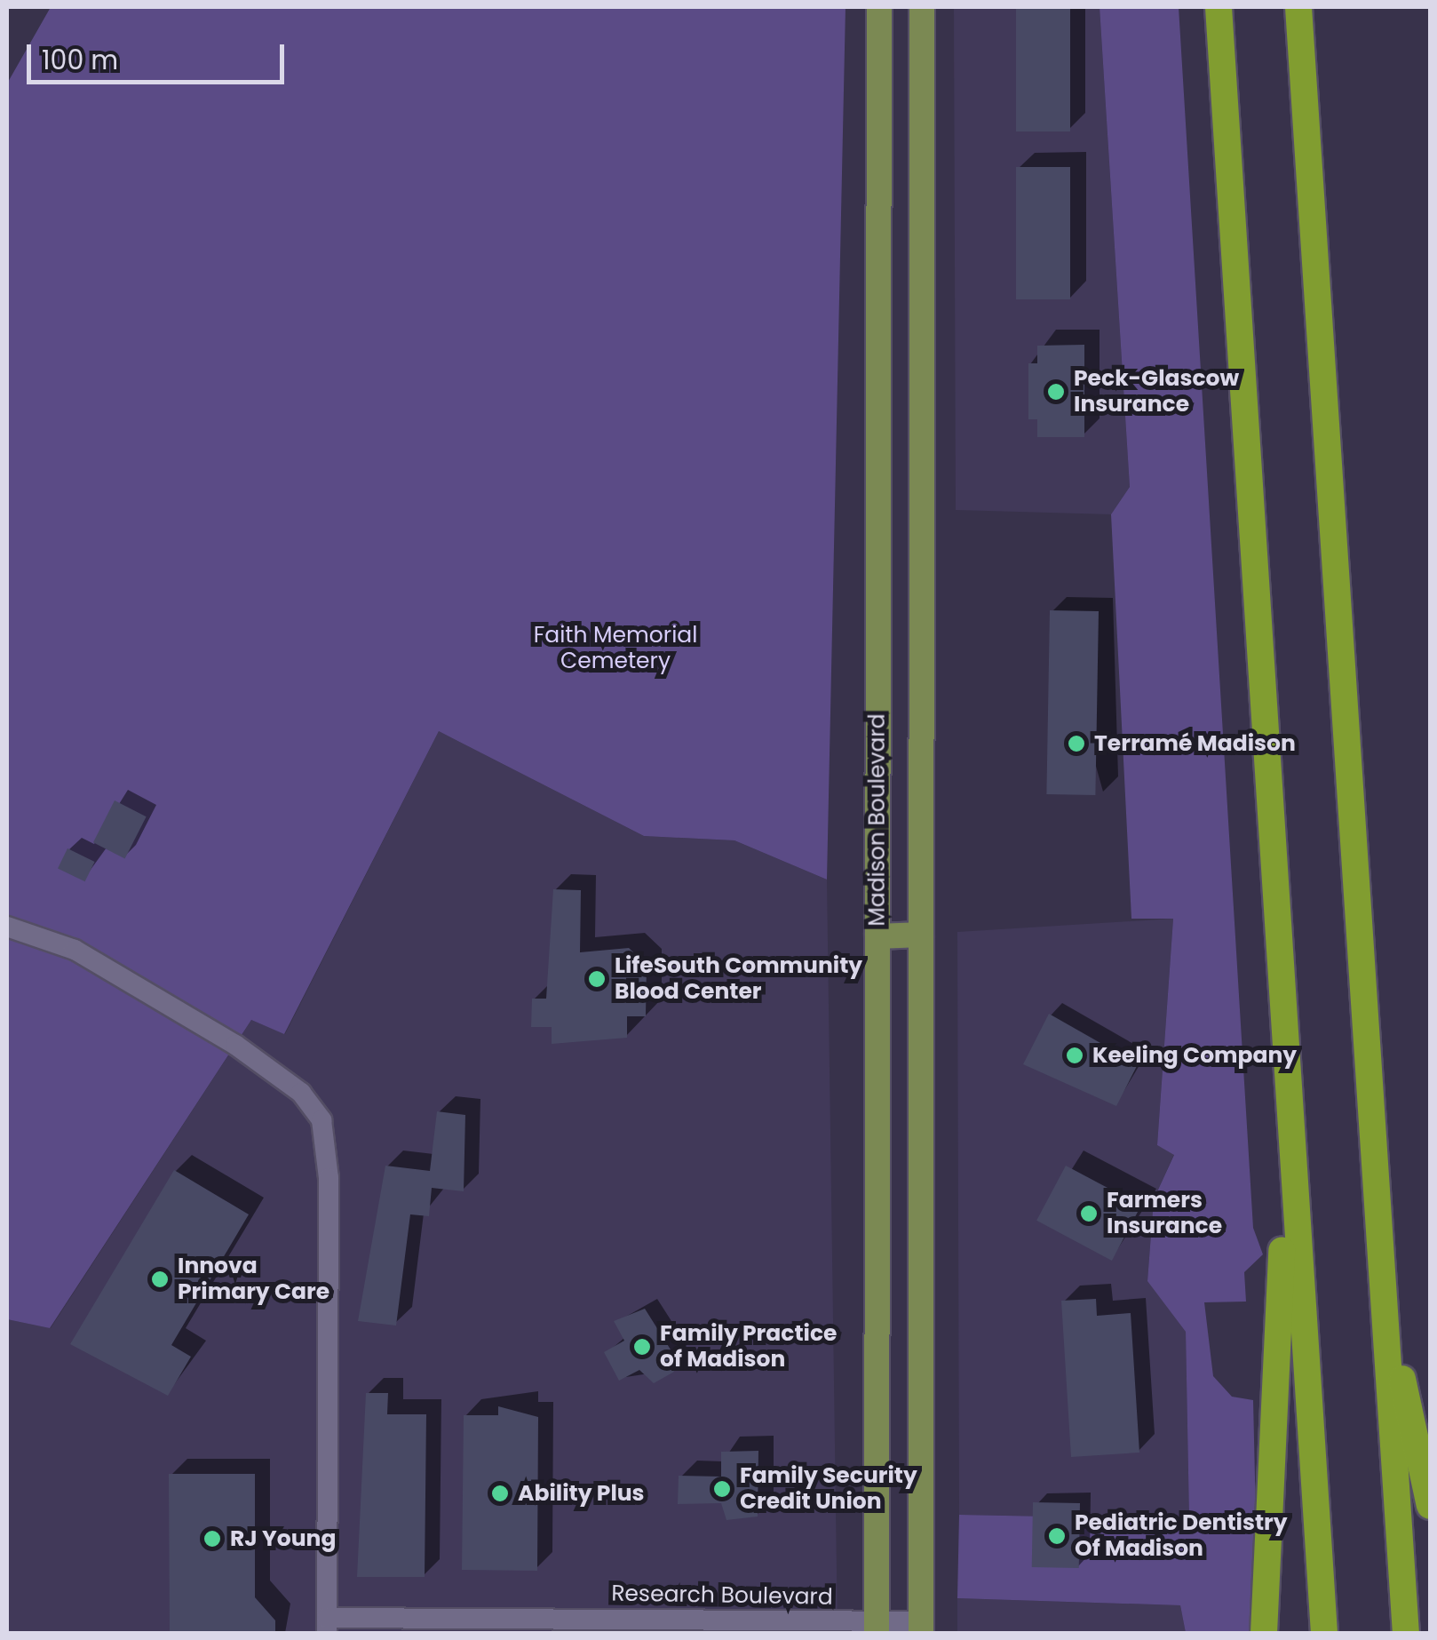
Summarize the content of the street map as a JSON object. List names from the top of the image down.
{
  "streets": {
    "main road": ["Madison Boulevard"],
    "street": ["Research Boulevard"]
  },
  "crossings": [
    ["Madison Boulevard", "Research Boulevard"]
  ],
  "parks": ["Faith Memorial Cemetery"],
  "places": [
    "Peck-Glascow Insurance",
    "Terramé Madison",
    "LifeSouth Community Blood Center",
    "Keeling Company",
    "Farmers Insurance",
    "Innova Primary Care",
    "Family Practice of Madison",
    "Family Security Credit Union",
    "Ability Plus",
    "Pediatric Dentistry Of Madison",
    "RJ Young"
  ],
  "scale_bar": "100 m"
}
